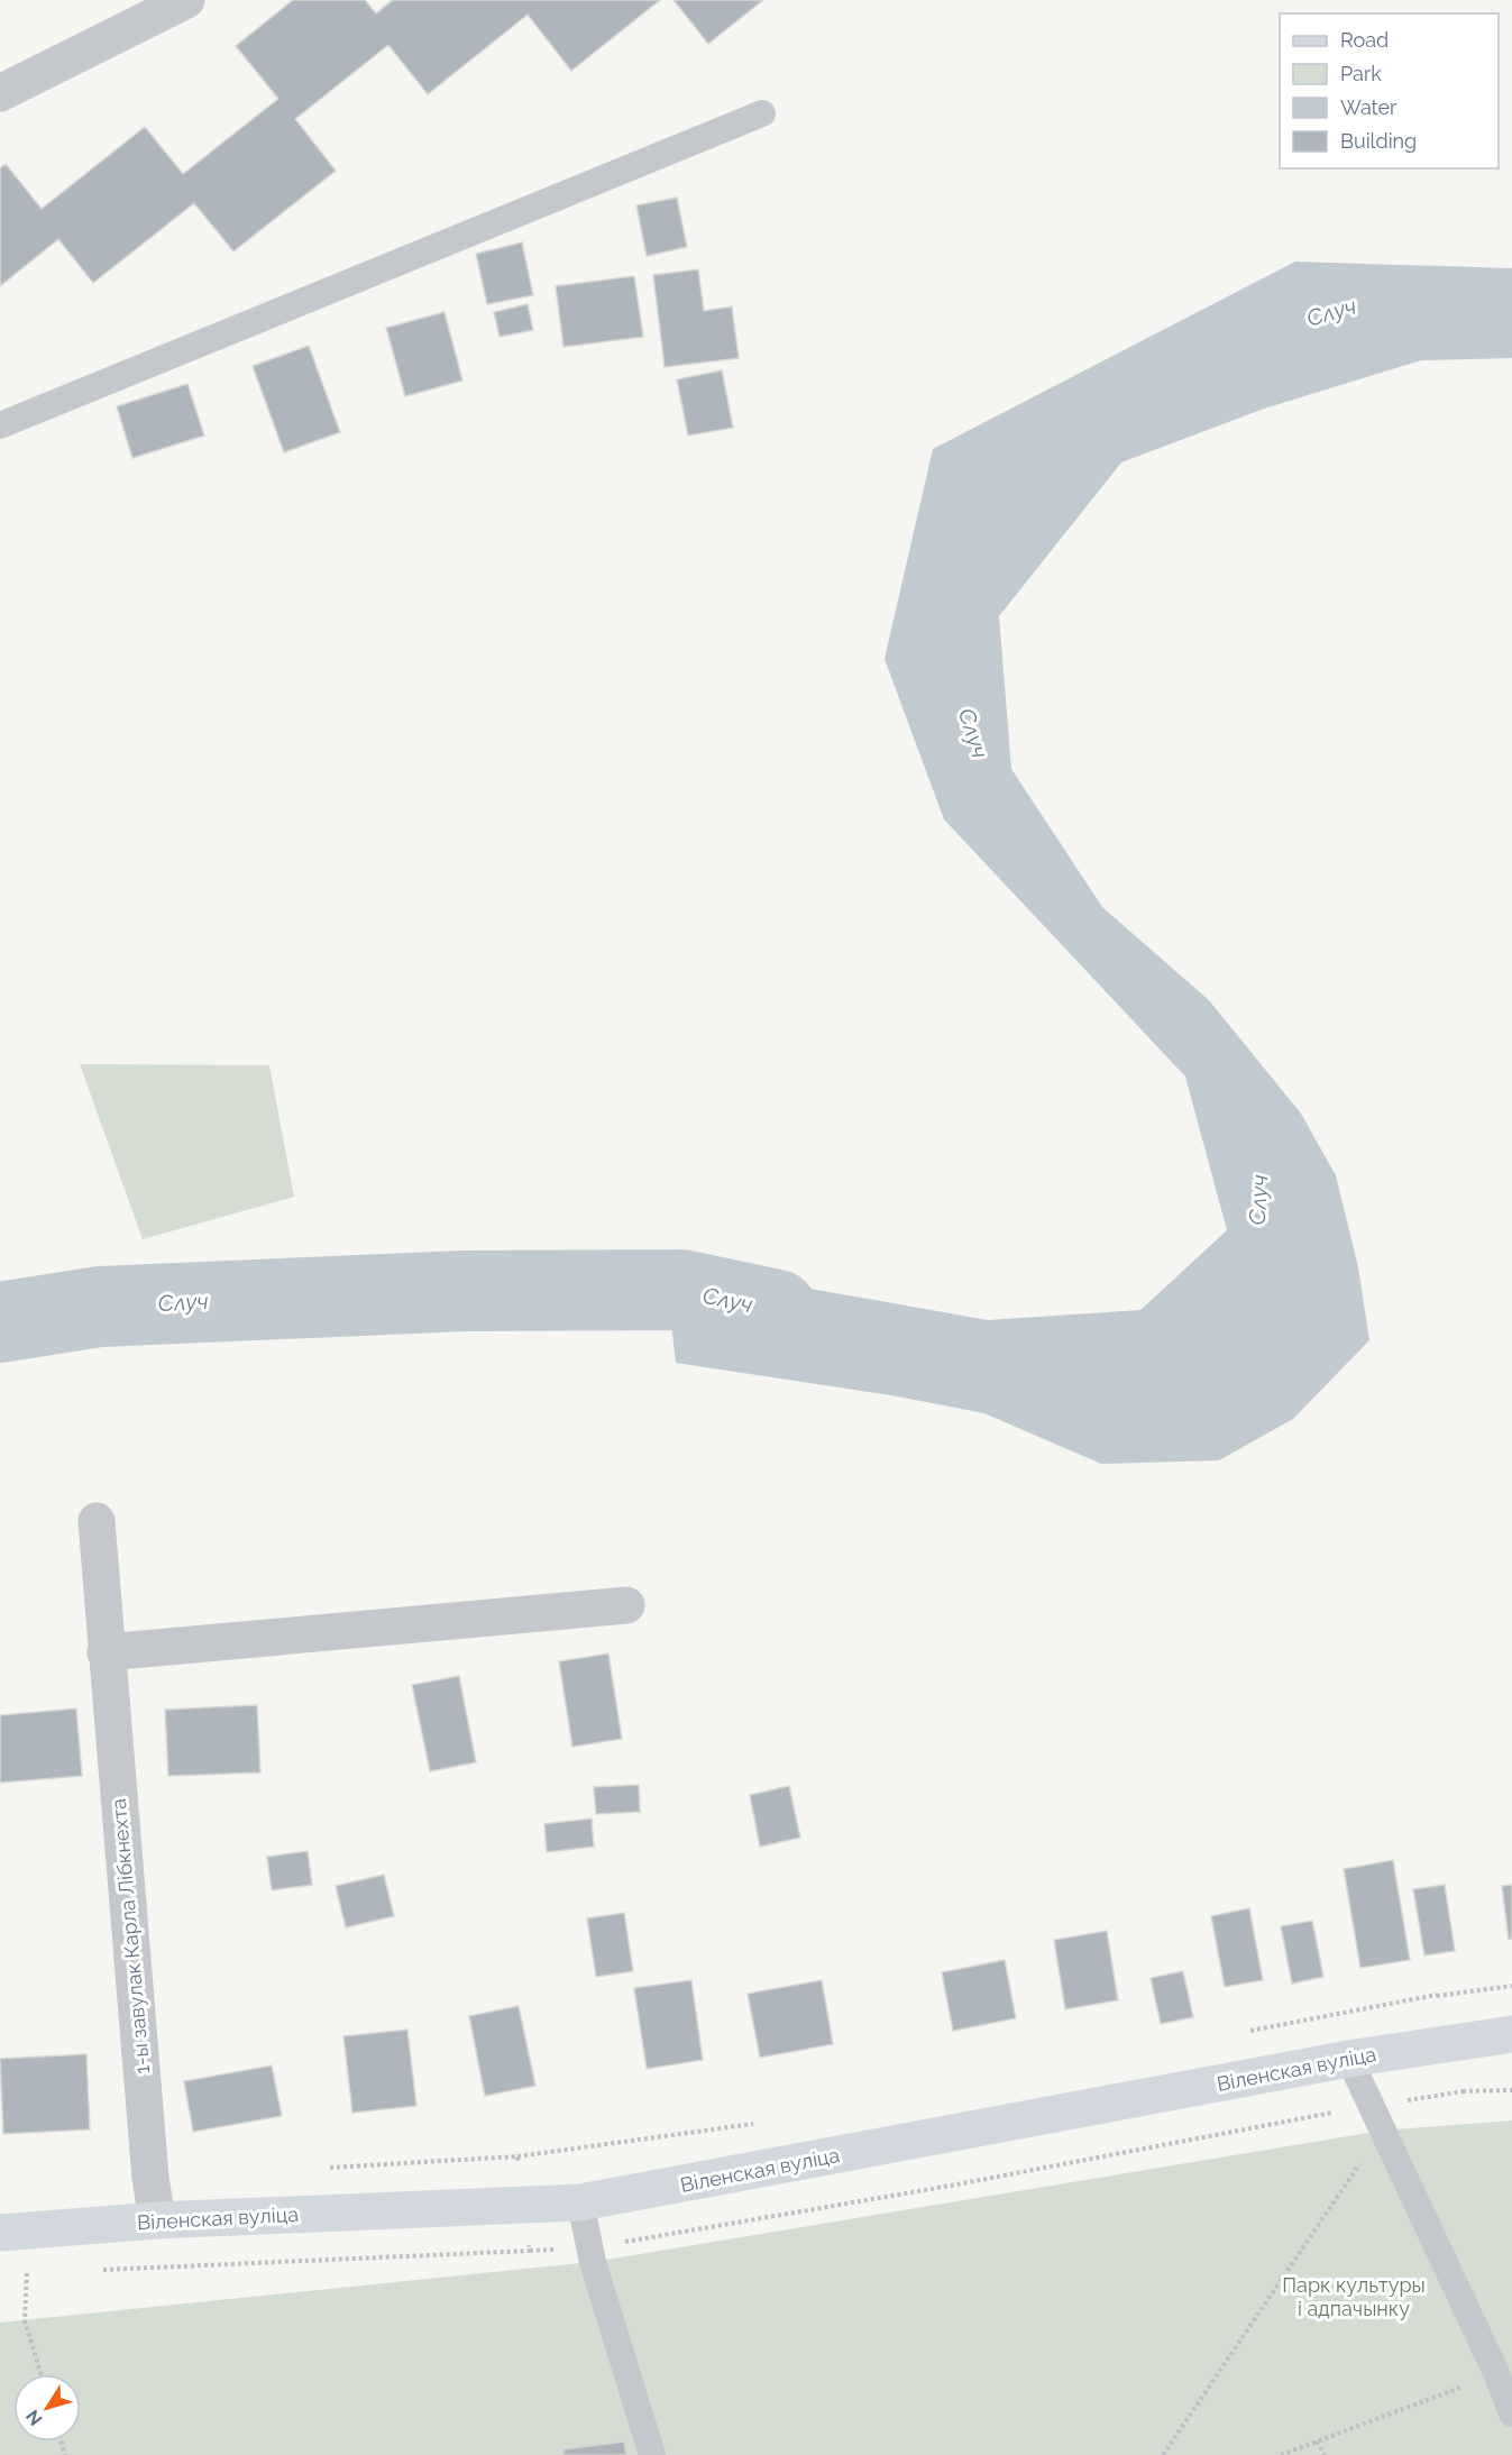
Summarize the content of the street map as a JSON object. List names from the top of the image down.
{
  "streets": {
    "main road": ["Віленская вуліца"],
    "street": ["1-ы завулак Карла Лібкнехта"]
  },
  "crossings": [
    ["1-ы завулак Карла Лібкнехта", "Віленская вуліца"]
  ],
  "water": ["Случ"],
  "parks": ["Парк культуры і адпачынку"],
  "legend": [
    "Road",
    "Park",
    "Water",
    "Building"
  ],
  "north": "bottom left"
}
